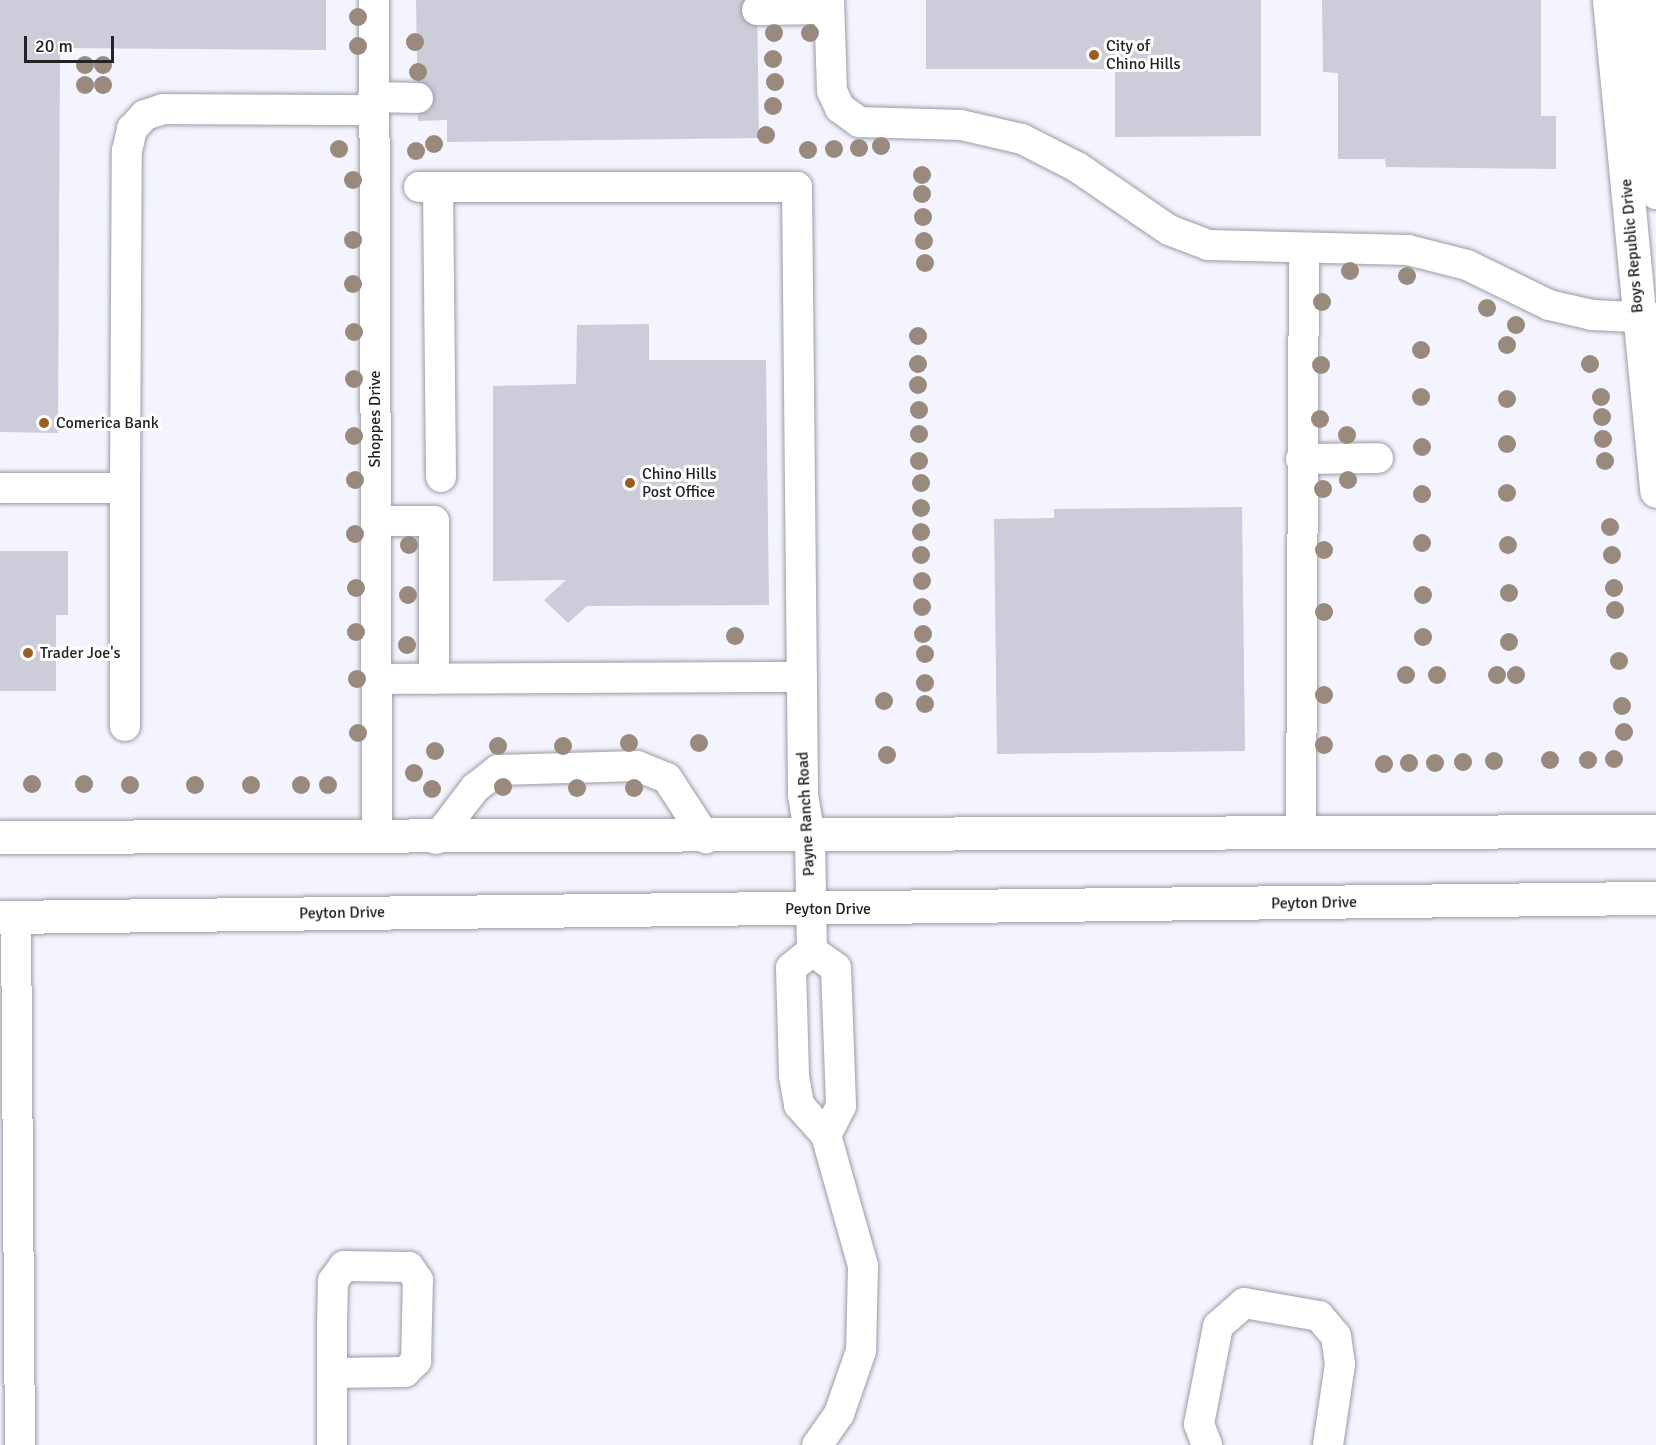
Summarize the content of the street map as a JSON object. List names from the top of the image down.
{
  "streets": {
    "main road": ["Boys Republic Drive", "Peyton Drive"],
    "street": ["Shoppes Drive", "Payne Ranch Road"]
  },
  "crossings": [
    ["Payne Ranch Road", "Peyton Drive"]
  ],
  "places": [
    "City of Chino Hills",
    "Comerica Bank",
    "Chino Hills Post Office",
    "Trader Joe's"
  ],
  "scale_bar": "20 m"
}
